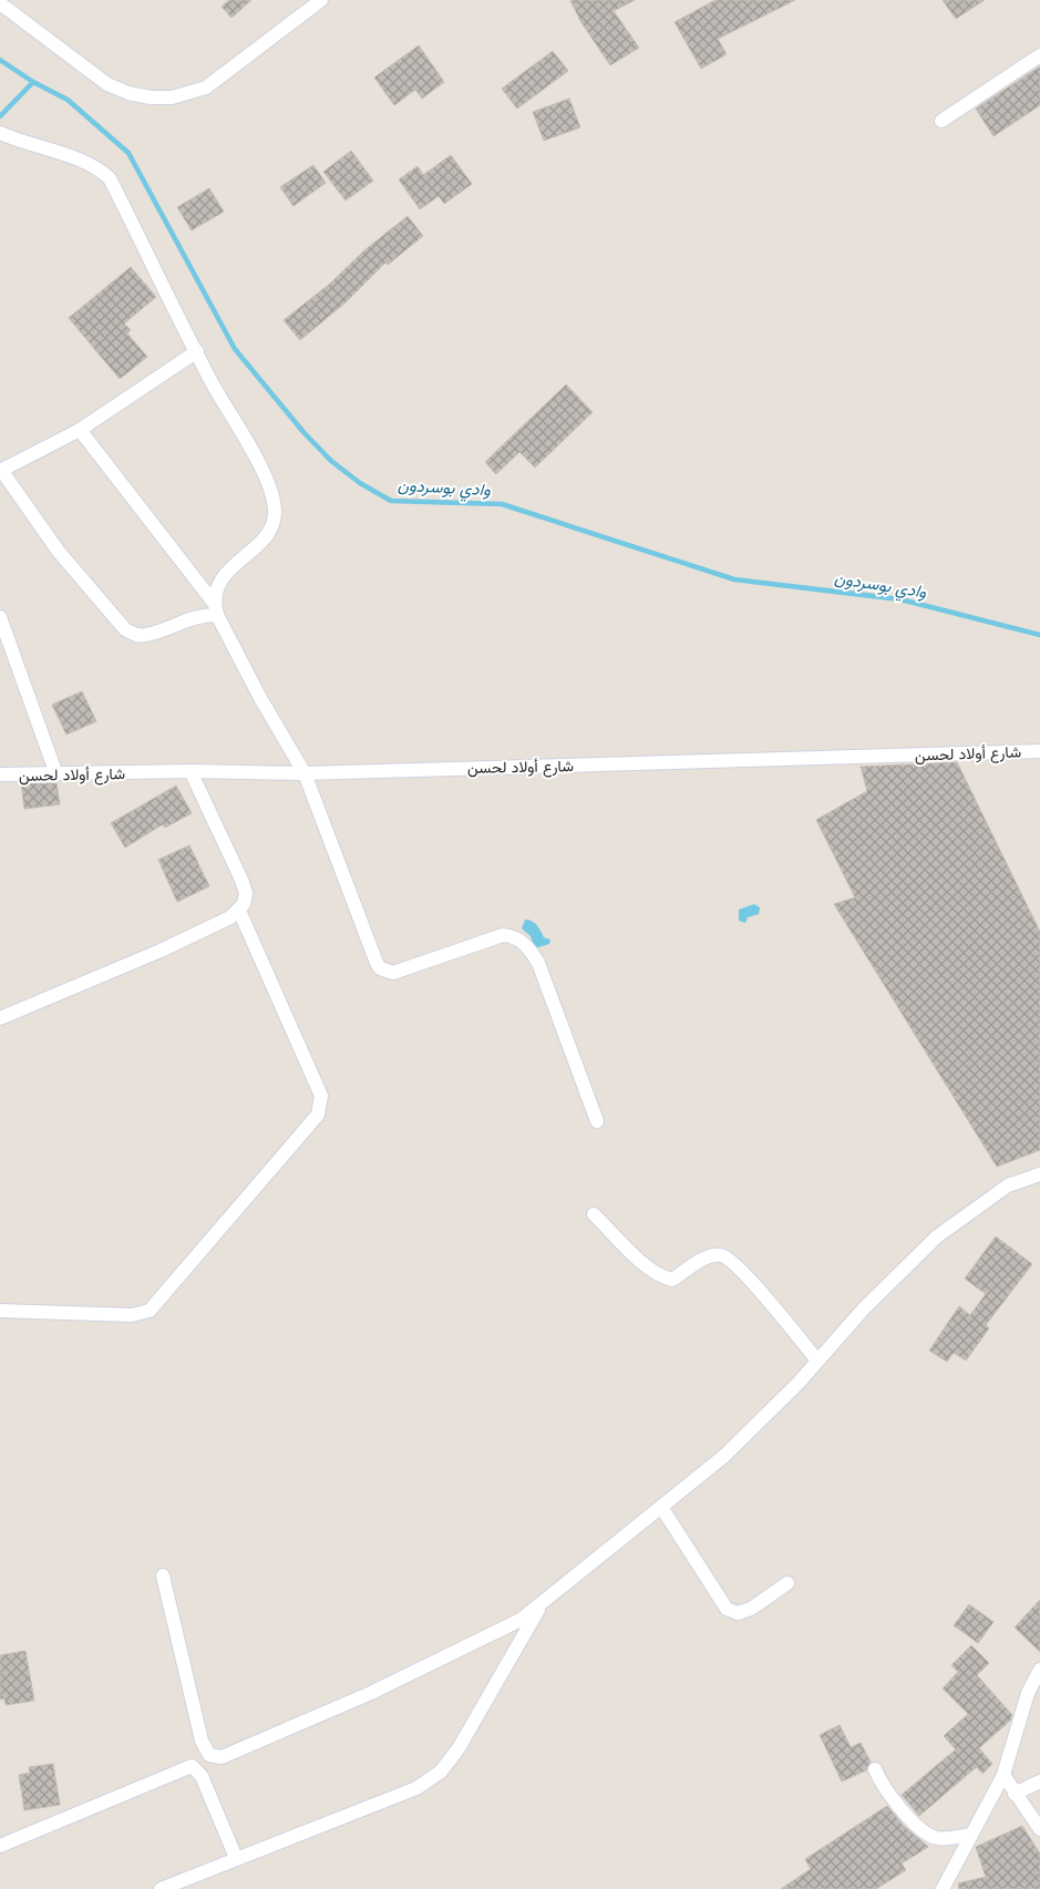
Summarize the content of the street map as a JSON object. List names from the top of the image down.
{
  "streets": {
    "street": ["شارع أولاد لحسن"]
  },
  "water": ["وادي بوسردون"]
}
